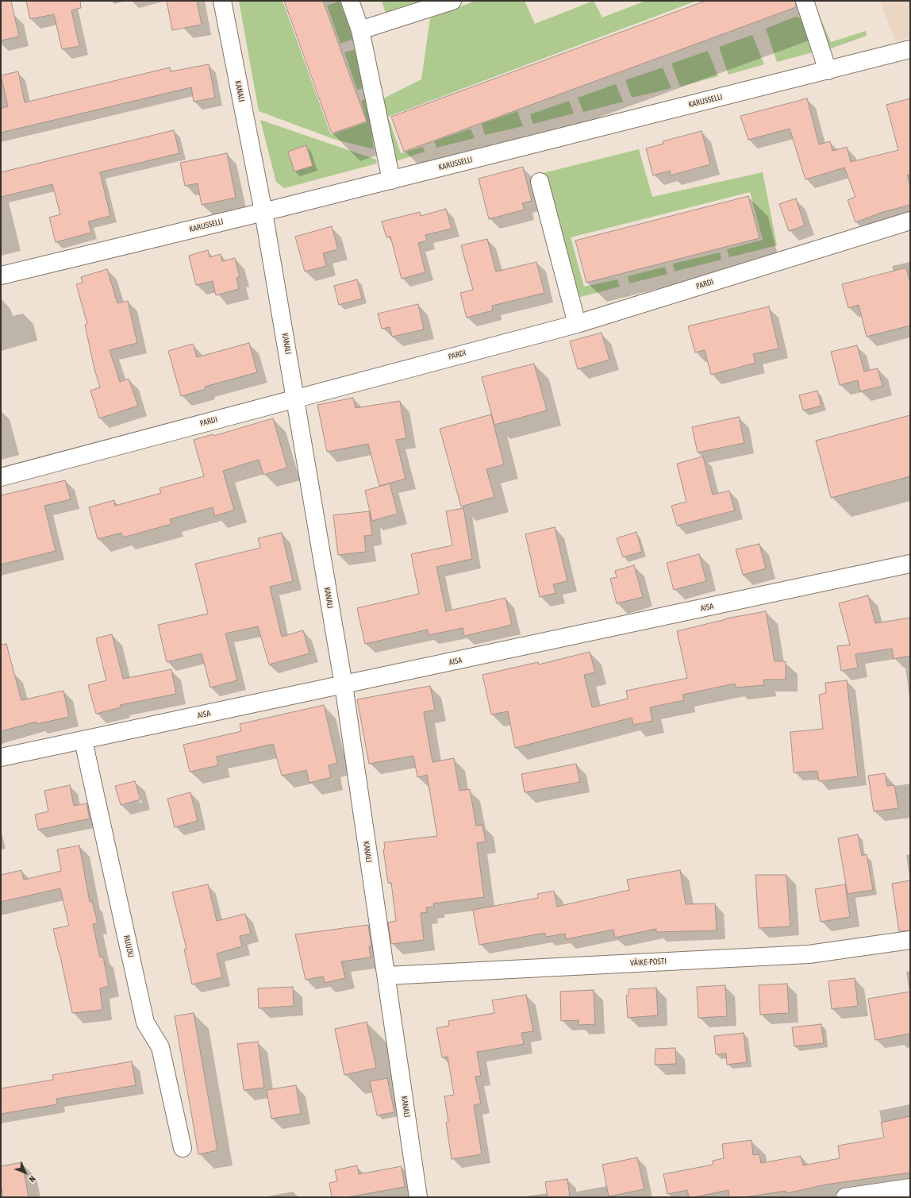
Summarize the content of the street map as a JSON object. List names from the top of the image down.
{
  "streets": {
    "street": [
      "KANALI",
      "KARUSSELLI",
      "PARDI",
      "AISA",
      "RUUDU",
      "VÄIKE-POSTI"
    ]
  },
  "crossings": [
    ["KANALI", "KARUSSELLI"],
    ["KANALI", "PARDI"],
    ["KANALI", "AISA"],
    ["KANALI", "VÄIKE-POSTI"],
    ["AISA", "RUUDU"]
  ],
  "north": "bottom right"
}
